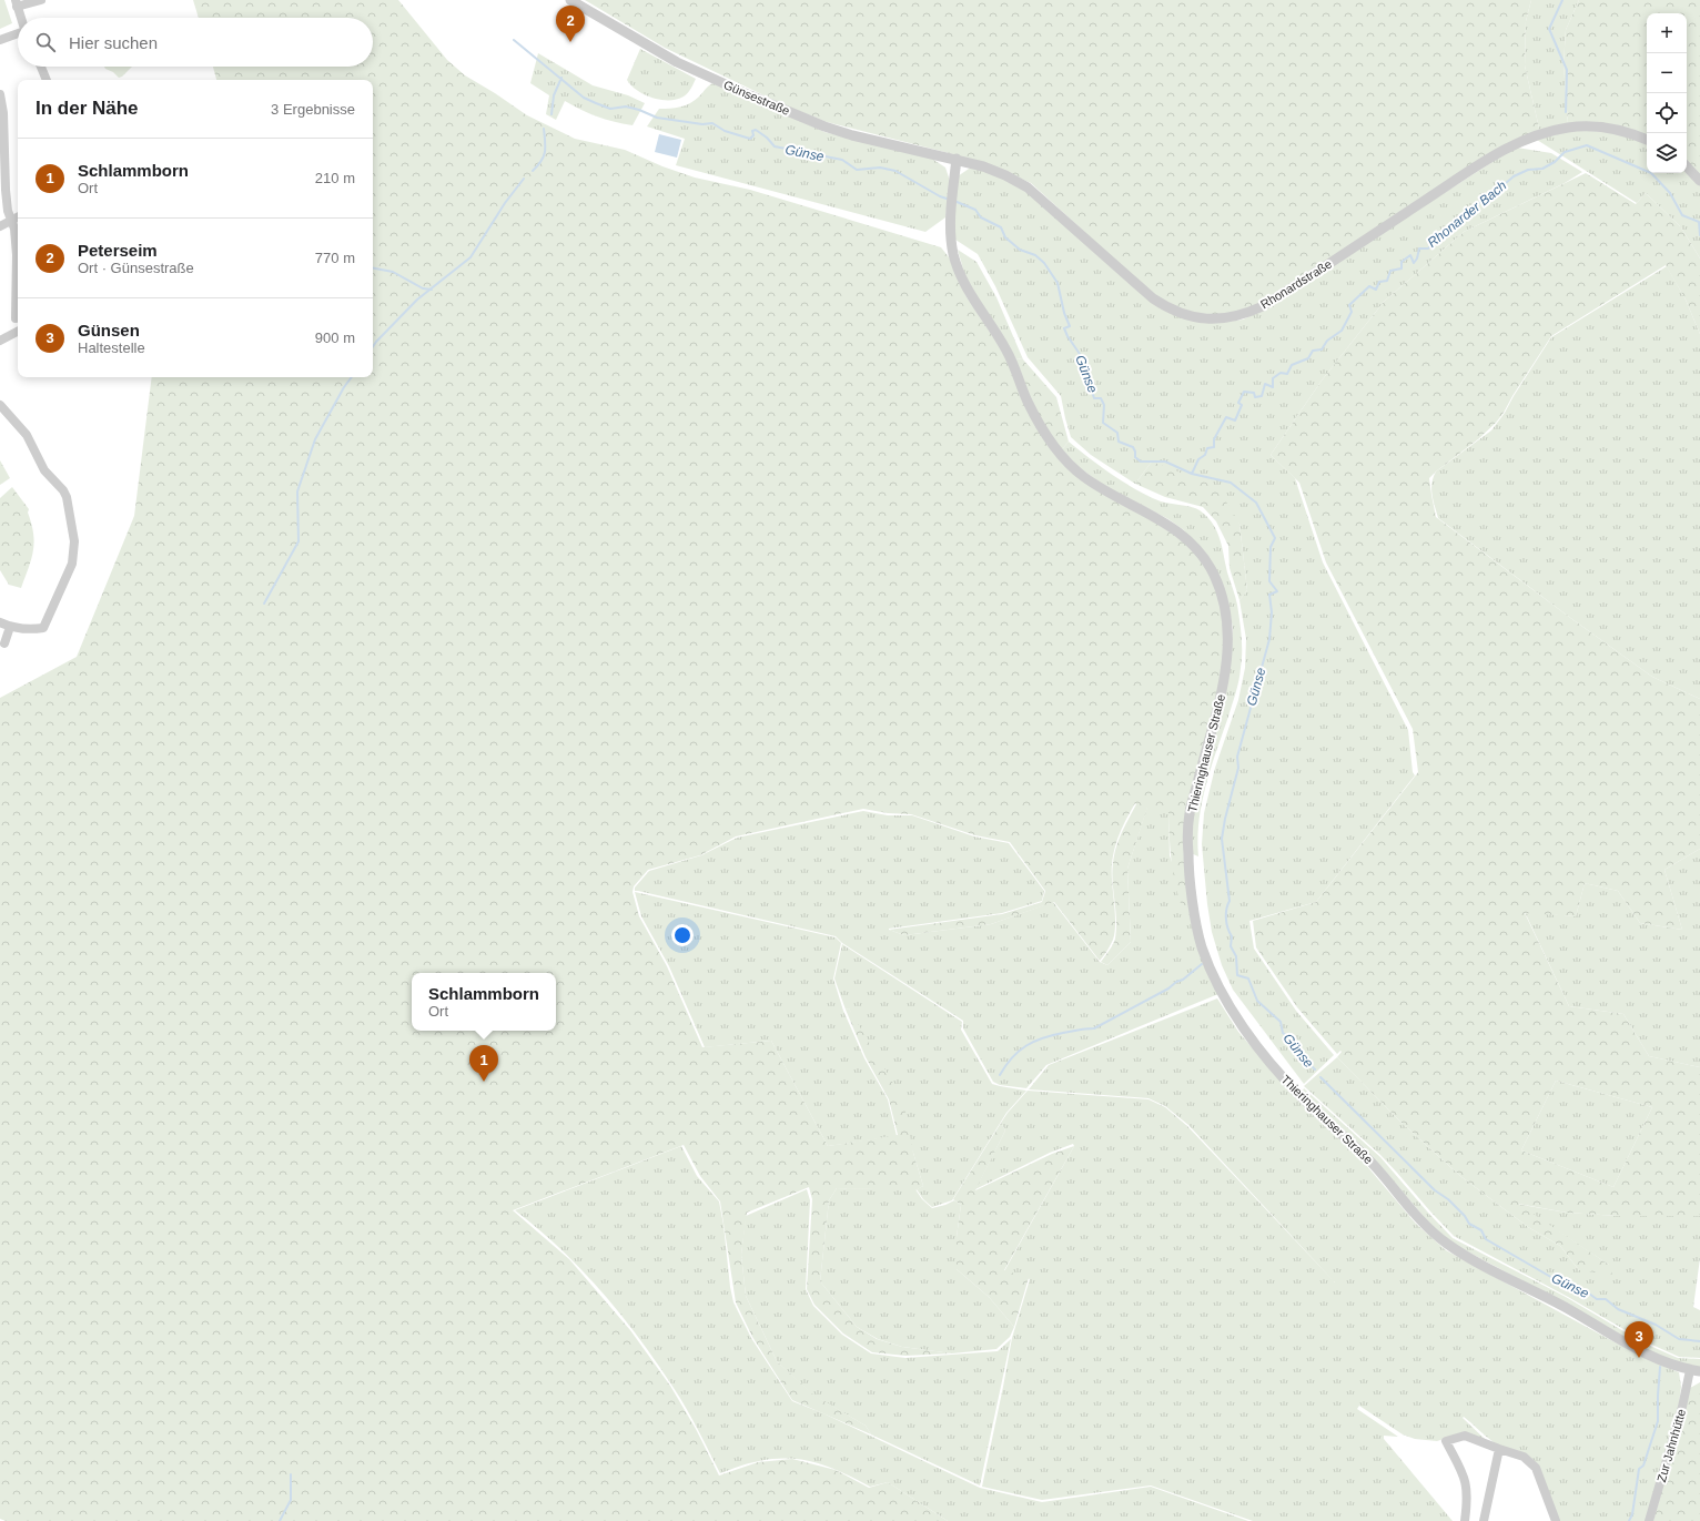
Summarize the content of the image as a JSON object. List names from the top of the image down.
{
  "streets": {
    "street": [
      "Günsestraße",
      "Rhonardstraße",
      "Thieringhauser Straße",
      "Zur Jahnhütte"
    ]
  },
  "crossings": [
    ["Günsestraße", "Rhonardstraße"],
    ["Günsestraße", "Thieringhauser Straße"],
    ["Rhonardstraße", "Thieringhauser Straße"],
    ["Thieringhauser Straße", "Zur Jahnhütte"]
  ],
  "water": ["Günse", "Rhonarder Bach"],
  "page": {
    "pins": ["2", "1", "3"],
    "map_buttons": ["+", "−"],
    "search": "Hier suchen",
    "heading": ["In der Nähe", "3 Ergebnisse"],
    "list": [
      {
        "mark": "1",
        "name": "Schlammborn",
        "note": "Ort",
        "value": "210 m"
      },
      {
        "mark": "2",
        "name": "Peterseim",
        "note": "Ort · Günsestraße",
        "value": "770 m"
      },
      {
        "mark": "3",
        "name": "Günsen",
        "note": "Haltestelle",
        "value": "900 m"
      }
    ],
    "popup": ["Schlammborn", "Ort"]
  }
}
